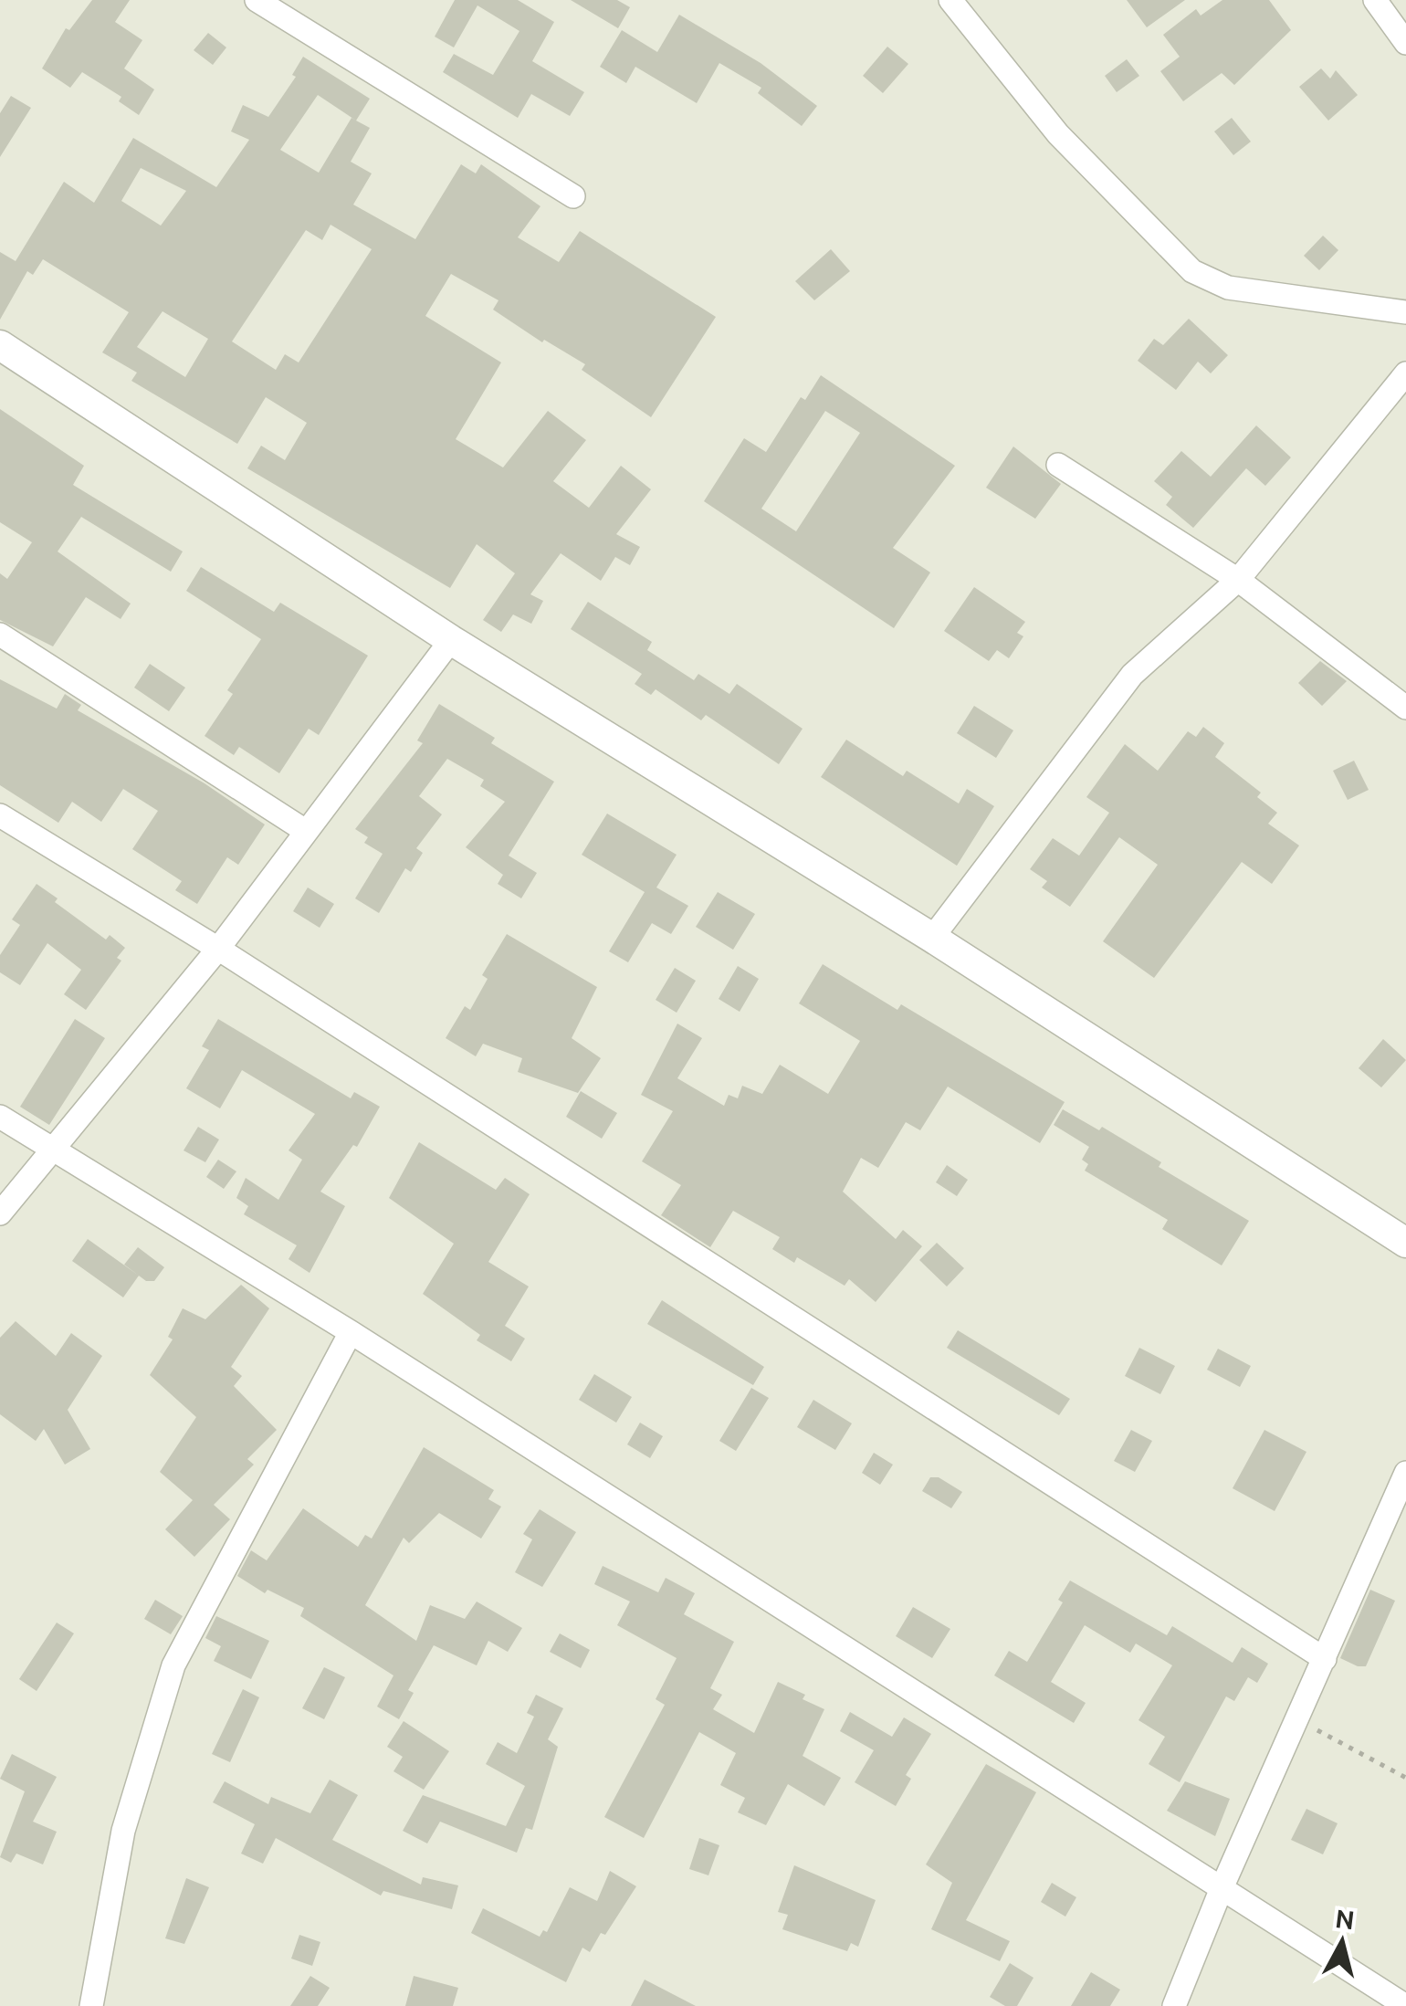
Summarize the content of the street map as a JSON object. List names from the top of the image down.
{
  "north": "top"
}
